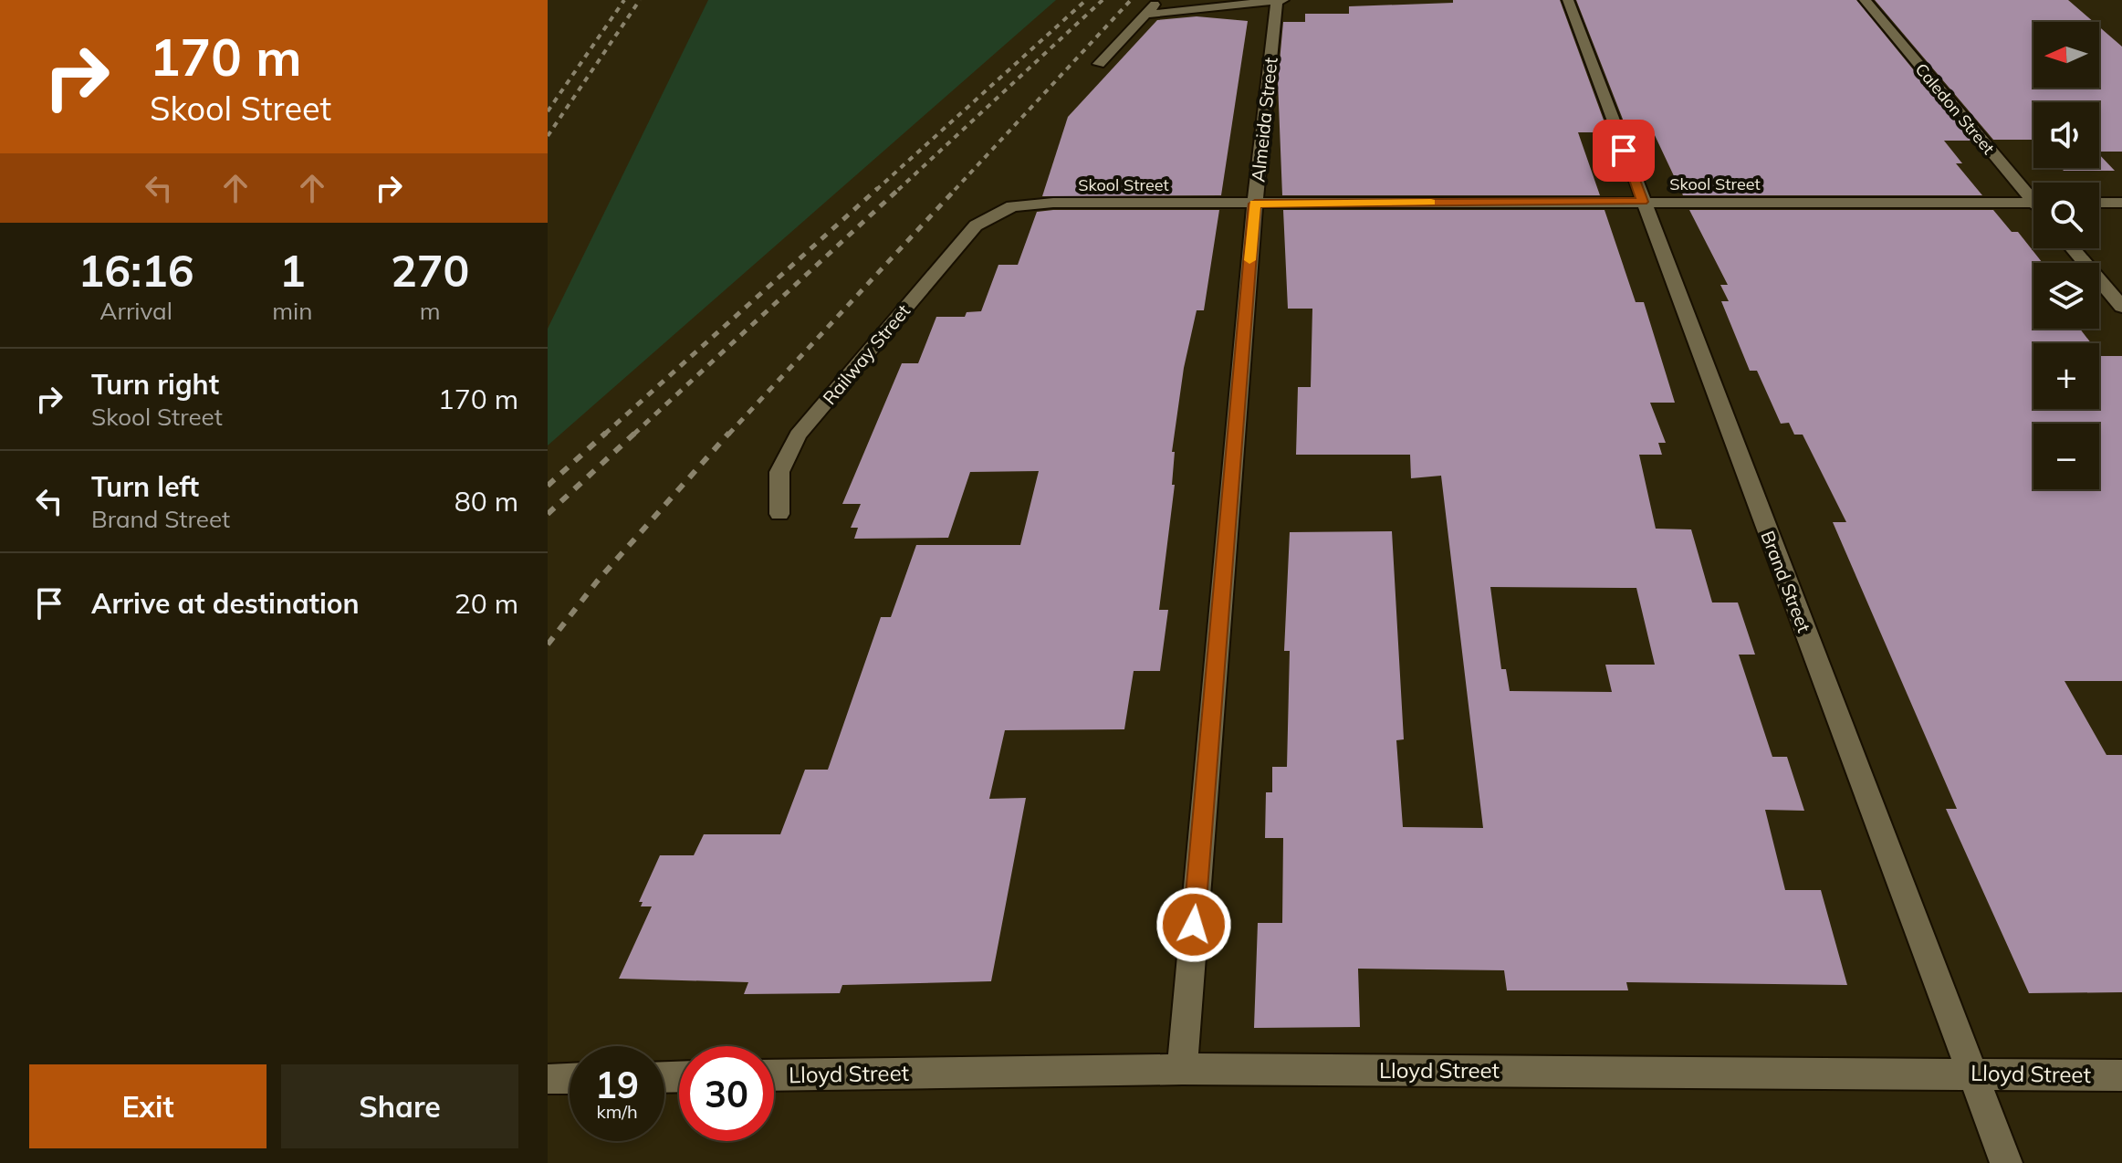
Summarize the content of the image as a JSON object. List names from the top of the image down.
{
  "streets": {
    "street": [
      "Caledon Street",
      "Almeida Street",
      "Skool Street",
      "Railway Street",
      "Brand Street",
      "Lloyd Street"
    ]
  },
  "crossings": [
    ["Almeida Street", "Skool Street"],
    ["Almeida Street", "Lloyd Street"],
    ["Skool Street", "Railway Street"],
    ["Skool Street", "Brand Street"],
    ["Brand Street", "Lloyd Street"]
  ],
  "north": "left",
  "page": {
    "turn": ["170 m", "Skool Street"],
    "map_buttons": ["+", "−"],
    "eta": [
      "16:16",
      "Arrival",
      "1",
      "min",
      "270",
      "m"
    ],
    "list": [
      {
        "name": "Turn right",
        "note": "Skool Street",
        "value": "170 m"
      },
      {
        "name": "Turn left",
        "note": "Brand Street",
        "value": "80 m"
      },
      {
        "name": "Arrive at destination",
        "value": "20 m"
      }
    ],
    "speed": "19 km/h",
    "limit": "30",
    "buttons": ["Exit", "Share"]
  }
}
